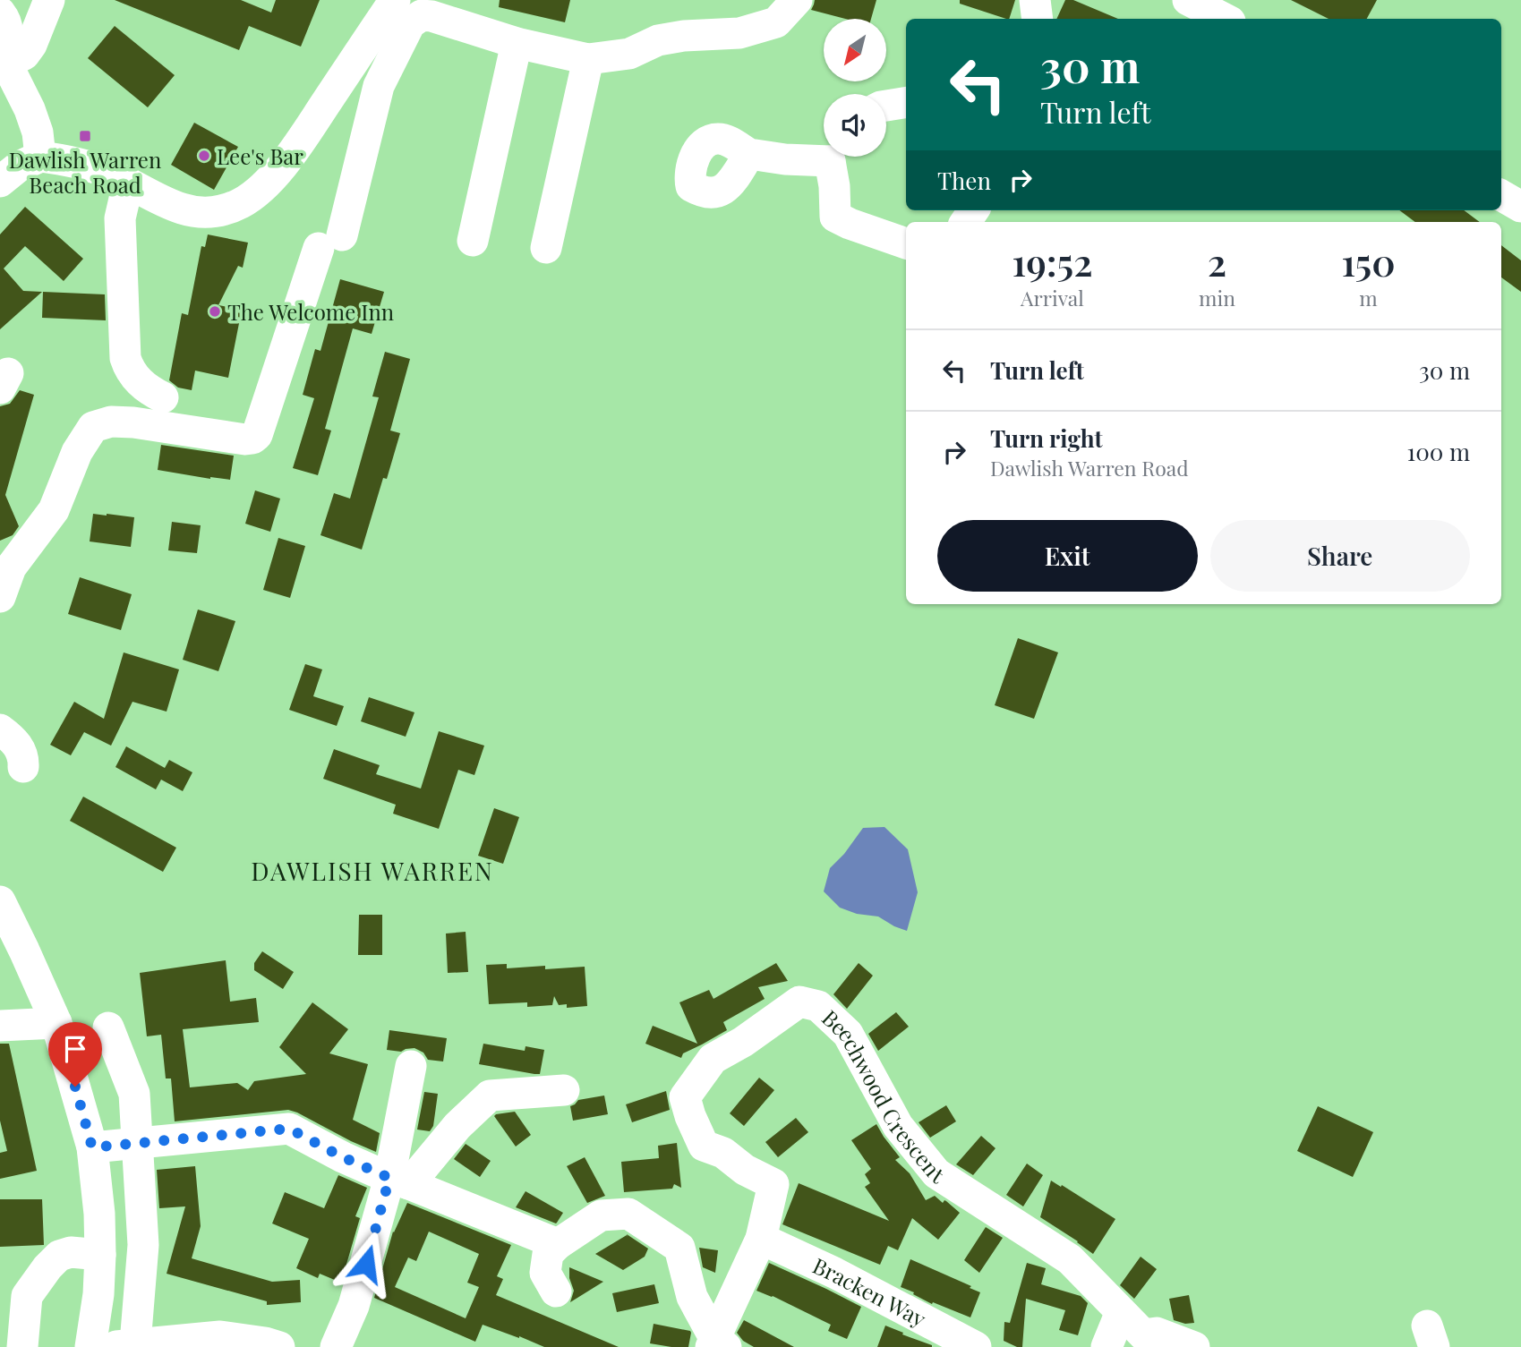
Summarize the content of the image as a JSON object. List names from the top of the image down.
{
  "streets": {
    "street": ["Beechwood Crescent", "Bracken Way"]
  },
  "crossings": [
    ["Beechwood Crescent", "Bracken Way"]
  ],
  "districts": ["DAWLISH WARREN"],
  "places": {
    "transit": ["Dawlish Warren Beach Road"],
    "other": ["Lee's Bar", "The Welcome Inn"]
  },
  "north": "bottom left",
  "page": {
    "turn": ["30 m", "Turn left"],
    "then": "Then",
    "eta": [
      "19:52",
      "Arrival",
      "2",
      "min",
      "150",
      "m"
    ],
    "list": [
      {
        "name": "Turn left",
        "value": "30 m"
      },
      {
        "name": "Turn right",
        "note": "Dawlish Warren Road",
        "value": "100 m"
      }
    ],
    "buttons": ["Exit", "Share"]
  }
}
